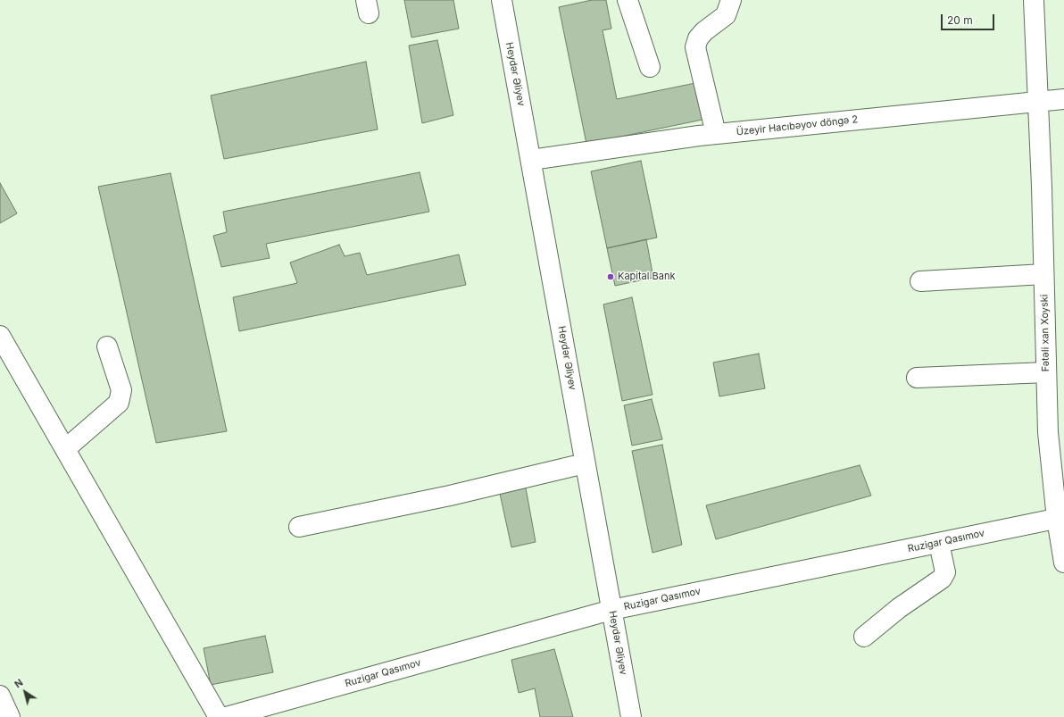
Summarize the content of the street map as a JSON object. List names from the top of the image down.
{
  "streets": {
    "street": [
      "Heydər Əliyev",
      "Üzeyir Hacıbəyov döngə 2",
      "Fətəli xan Xoyski",
      "Ruzigar Qasımov"
    ]
  },
  "crossings": [
    ["Heydər Əliyev", "Üzeyir Hacıbəyov döngə 2"],
    ["Heydər Əliyev", "Ruzigar Qasımov"],
    ["Üzeyir Hacıbəyov döngə 2", "Fətəli xan Xoyski"],
    ["Fətəli xan Xoyski", "Ruzigar Qasımov"]
  ],
  "places": ["Kapital Bank"],
  "scale_bar": "20 m",
  "north": "top left"
}
